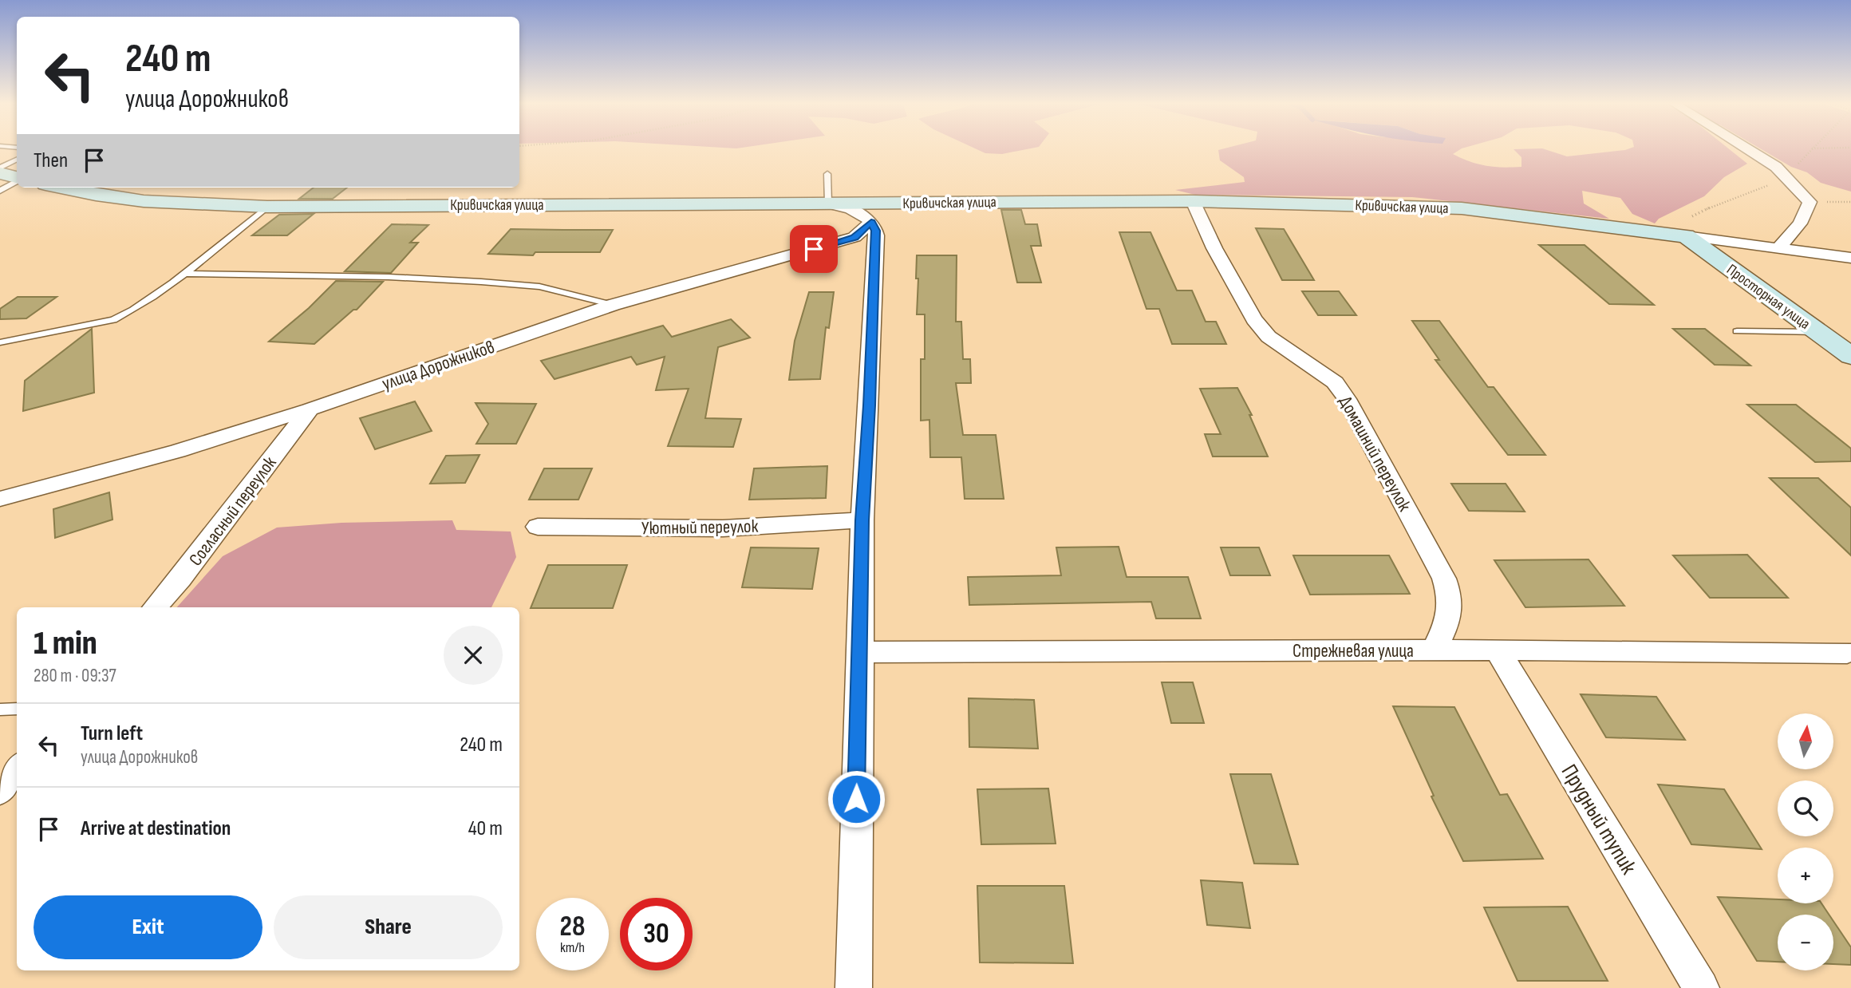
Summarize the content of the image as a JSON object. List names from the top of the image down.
{
  "streets": {
    "street": [
      "Кривичская улица",
      "Просторная улица",
      "улица Дорожников",
      "Домашний переулок",
      "Согласный переулок",
      "Уютный переулок",
      "Стрежневая улица",
      "Прудный тупик"
    ]
  },
  "crossings": [
    ["Кривичская улица", "Просторная улица"],
    ["Кривичская улица", "Домашний переулок"],
    ["улица Дорожников", "Согласный переулок"],
    ["Домашний переулок", "Стрежневая улица"],
    ["Стрежневая улица", "Прудный тупик"]
  ],
  "north": "top",
  "page": {
    "turn": ["240 m", "улица Дорожников"],
    "then": "Then",
    "heading": ["1 min", "280 m · 09:37"],
    "list": [
      {
        "name": "Turn left",
        "note": "улица Дорожников",
        "value": "240 m"
      },
      {
        "name": "Arrive at destination",
        "value": "40 m"
      }
    ],
    "map_buttons": ["+", "−"],
    "buttons": ["Exit", "Share"],
    "speed": "28 km/h",
    "limit": "30"
  }
}
